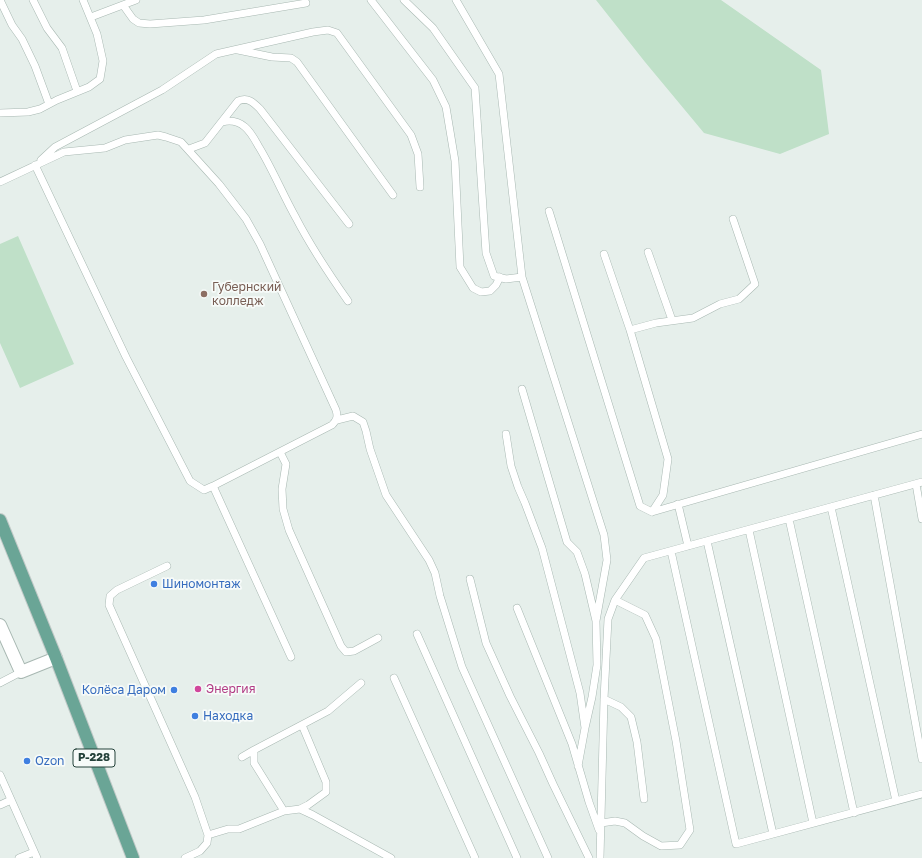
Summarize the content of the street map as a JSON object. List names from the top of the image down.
{
  "streets": {
    "main road": ["Р-228"]
  },
  "places": [
    "Губернский колледж",
    "Шиномонтаж",
    "Энергия",
    "Колёса Даром",
    "Находка",
    "Ozon"
  ]
}
